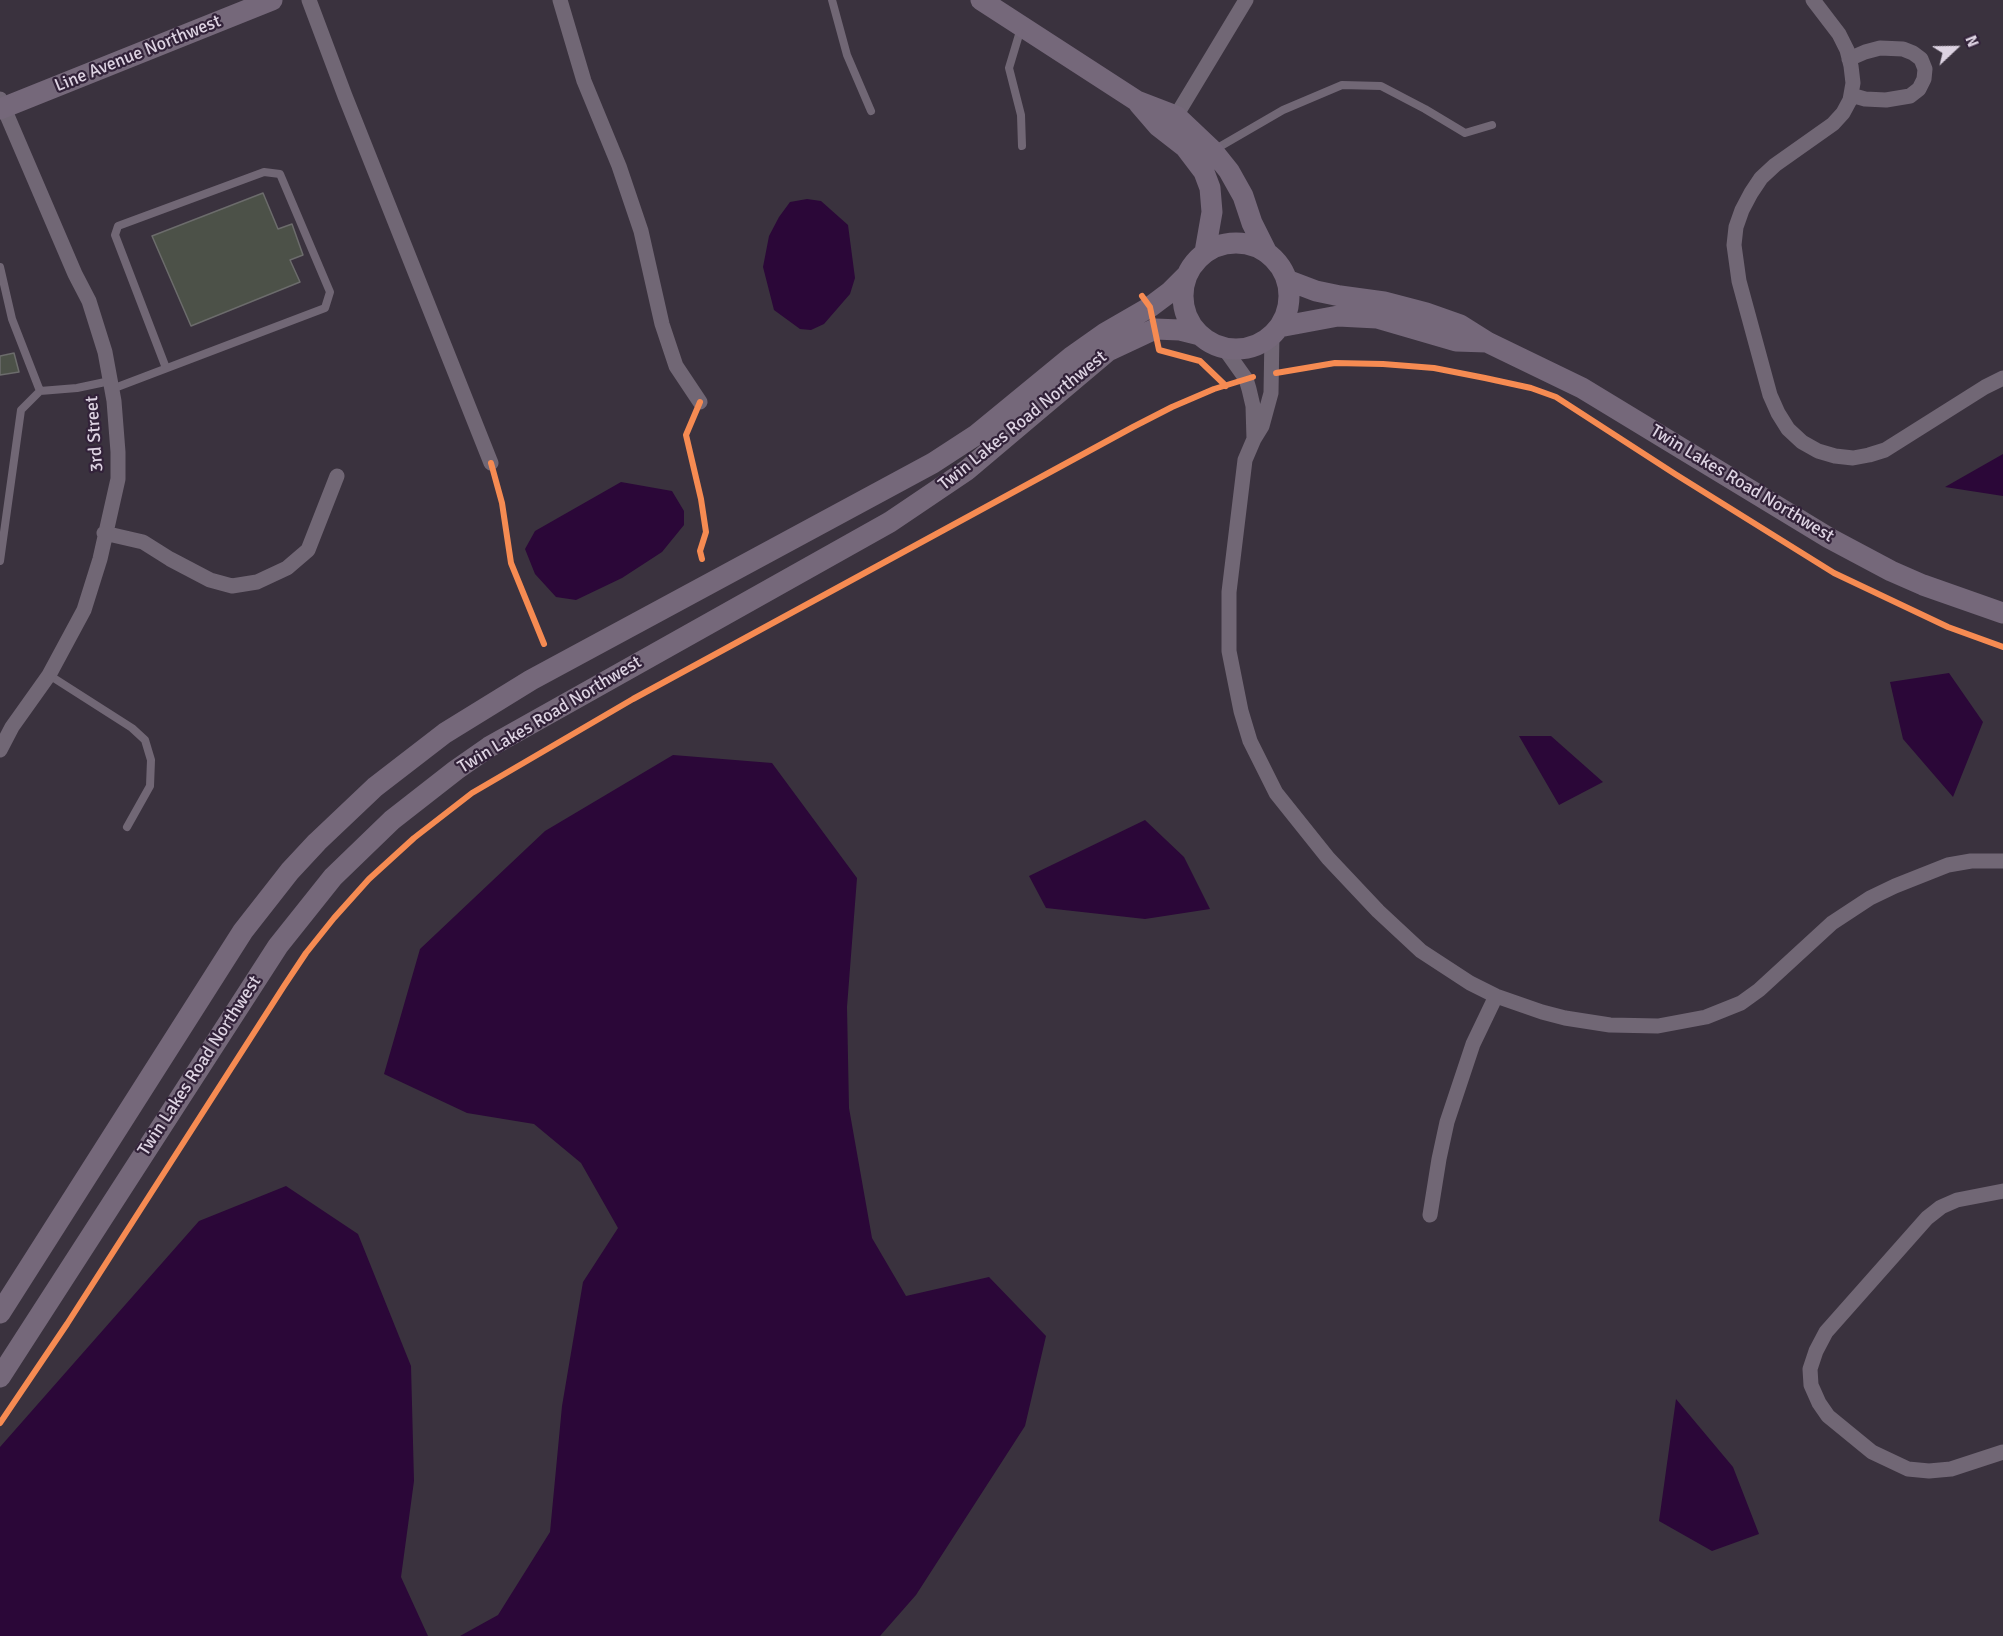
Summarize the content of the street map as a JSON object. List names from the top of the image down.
{
  "streets": {
    "main road": ["Line Avenue Northwest", "Twin Lakes Road Northwest"],
    "street": ["3rd Street"]
  },
  "crossings": [
    ["Line Avenue Northwest", "3rd Street"]
  ],
  "north": "right"
}
